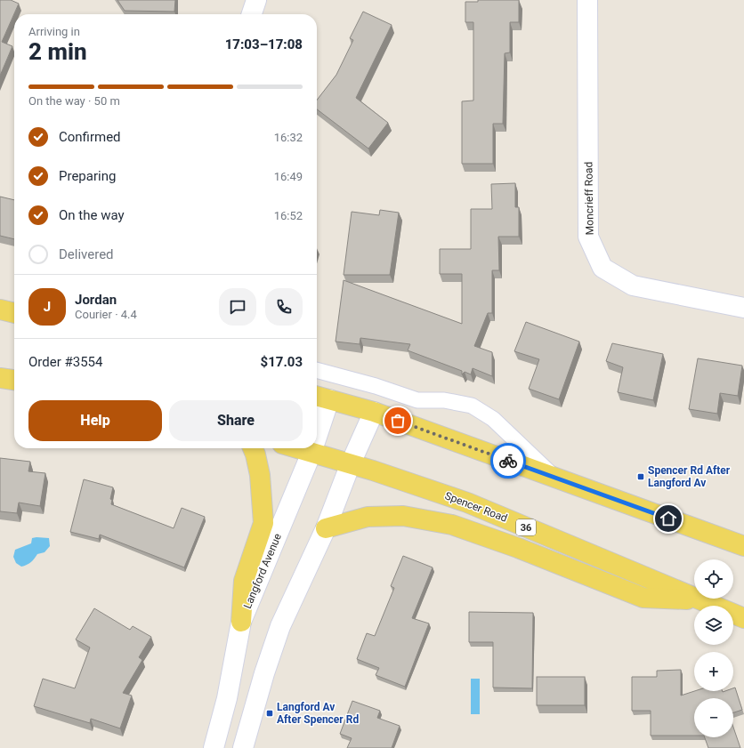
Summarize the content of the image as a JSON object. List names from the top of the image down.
{
  "streets": {
    "main road": [
      "Moncrieff Road",
      "Spencer Road",
      "36",
      "Langford Avenue"
    ]
  },
  "crossings": [
    ["Spencer Road", "Langford Avenue"]
  ],
  "places": {
    "transit": ["Spencer Rd After Langford Av", "Langford Av After Spencer Rd"]
  },
  "page": {
    "heading": ["2 min", "Arriving in", "17:03–17:08"],
    "panel": [
      "Jordan",
      "Courier · 4.4",
      "Order #3554",
      "$17.03"
    ],
    "bar": "On the way · 50 m",
    "list": [
      ["Confirmed", "16:32"],
      ["Preparing", "16:49"],
      ["On the way", "16:52"],
      "Delivered"
    ],
    "round": "J",
    "buttons": ["Help", "Share"],
    "map_buttons": ["+", "−"]
  }
}
